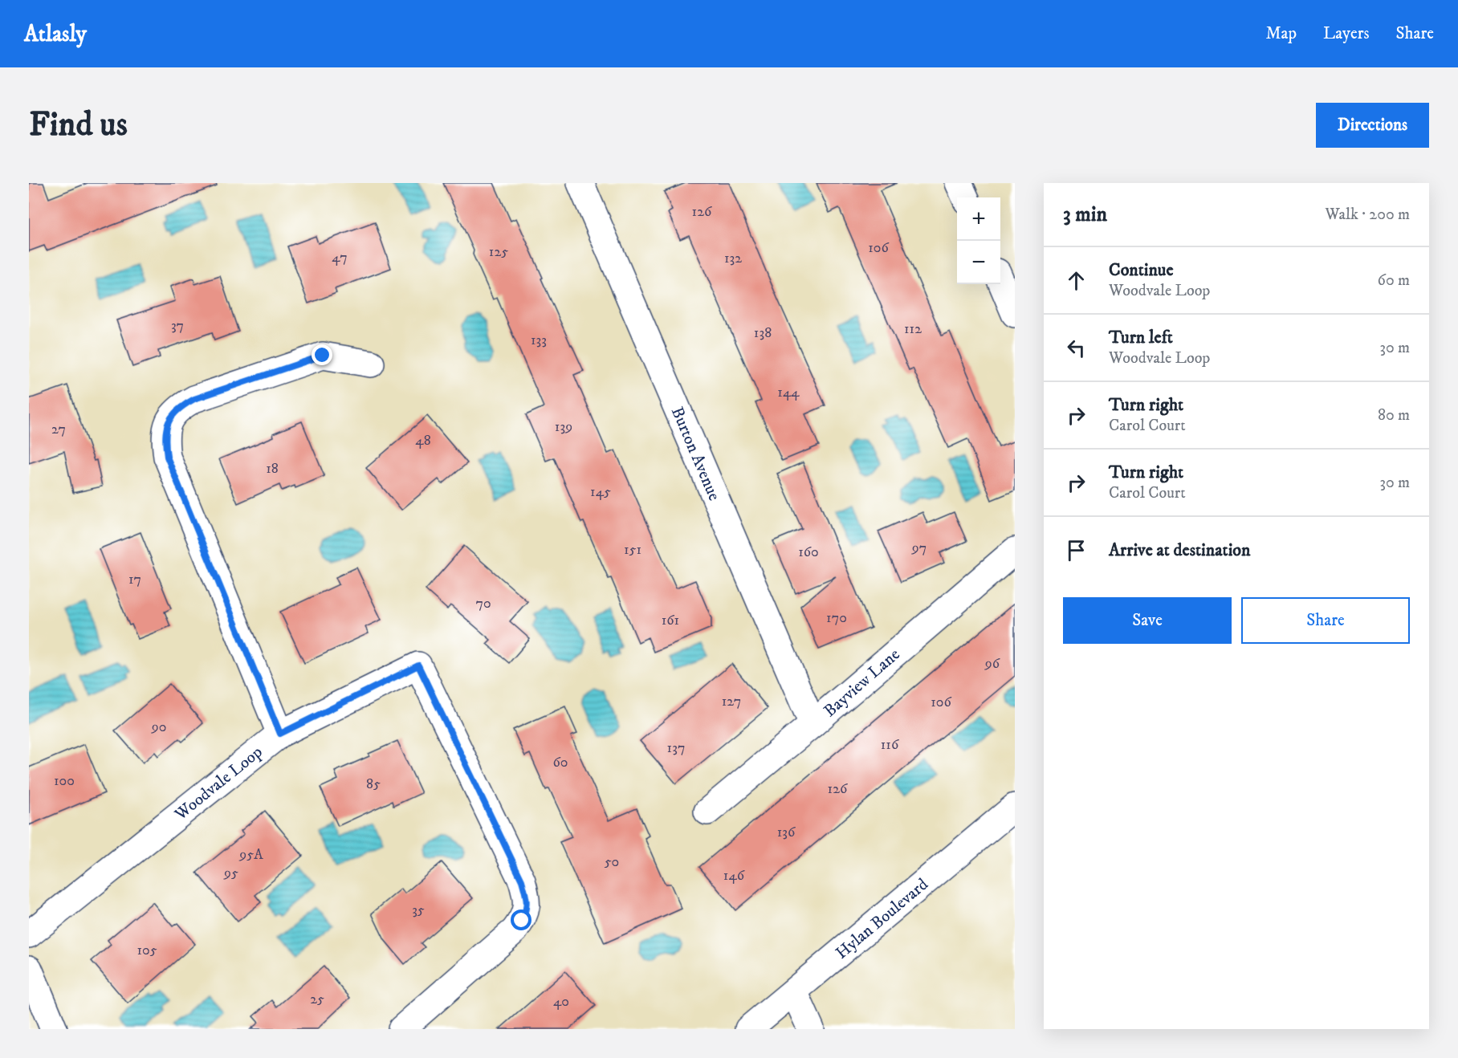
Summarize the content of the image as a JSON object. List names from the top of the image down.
{
  "streets": {
    "street": [
      "Burton Avenue",
      "Bayview Lane",
      "Woodvale Loop",
      "Hylan Boulevard"
    ]
  },
  "crossings": [
    ["Burton Avenue", "Bayview Lane"]
  ],
  "house_numbers": [
    "126",
    "106",
    "125",
    "47",
    "132",
    "37",
    "112",
    "138",
    "133",
    "144",
    "139",
    "27",
    "48",
    "18",
    "145",
    "97",
    "151",
    "160",
    "17",
    "70",
    "170",
    "161",
    "96",
    "127",
    "106",
    "90",
    "116",
    "137",
    "60",
    "100",
    "85",
    "126",
    "136",
    "95A",
    "50",
    "95",
    "146",
    "35",
    "105",
    "25",
    "40"
  ],
  "page": {
    "header": "Atlasly",
    "nav": ["Map", "Layers", "Share"],
    "buttons": [
      "Directions",
      ["Save", "Share"]
    ],
    "title": "Find us",
    "heading": ["3 min", "Walk · 200 m"],
    "map_buttons": ["+", "−"],
    "list": [
      ["Continue", "Woodvale Loop", "60 m"],
      ["Turn left", "Woodvale Loop", "30 m"],
      ["Turn right", "Carol Court", "80 m"],
      ["Turn right", "Carol Court", "30 m"],
      "Arrive at destination"
    ]
  }
}
